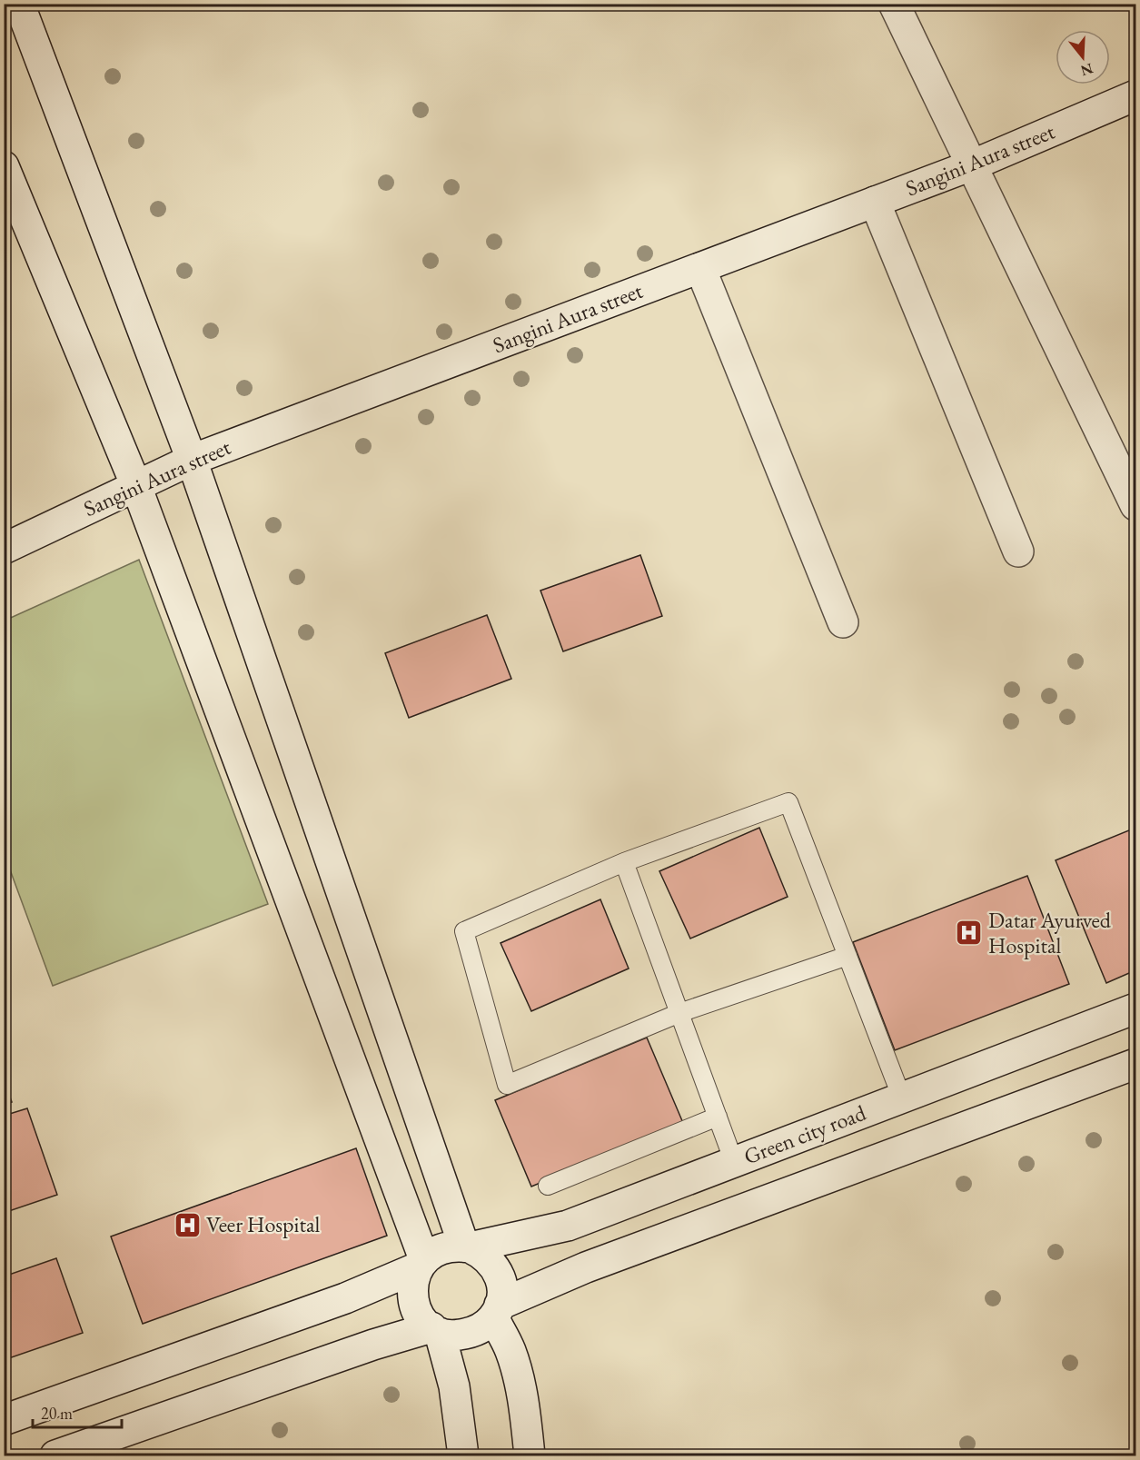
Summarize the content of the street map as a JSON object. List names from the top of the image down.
{
  "streets": {
    "street": ["Sangini Aura street", "Green city road"]
  },
  "places": {
    "hospital": ["Datar Ayurved Hospital", "Veer Hospital"]
  },
  "scale_bar": "20 m",
  "north": "bottom"
}
